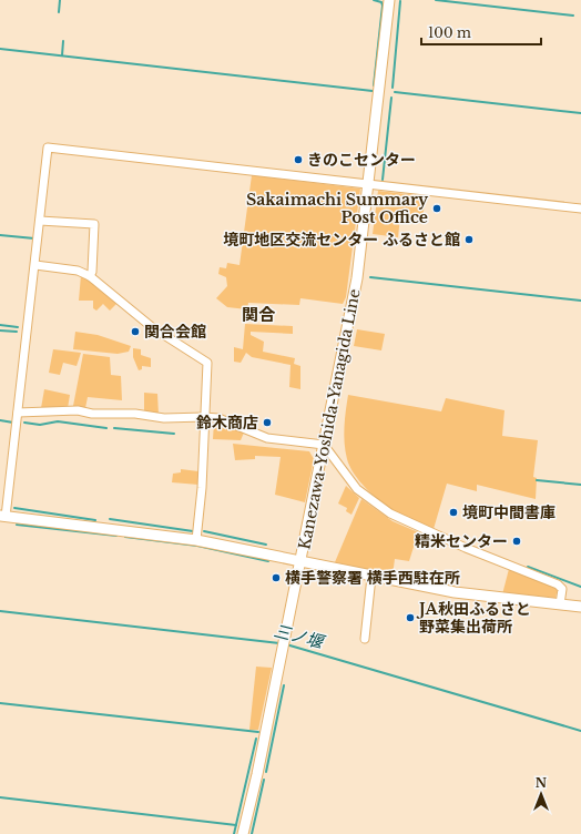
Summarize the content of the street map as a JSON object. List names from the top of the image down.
{
  "streets": {
    "main road": ["Kanezawa-Yoshida-Yanagida Line"]
  },
  "districts": ["関合"],
  "water": ["三ノ堰"],
  "places": [
    "きのこセンター",
    "Sakaimachi Summary Post Office",
    "境町地区交流センター ふるさと館",
    "関合会館",
    "鈴木商店",
    "境町中間書庫",
    "精米センター",
    "横手警察署 横手西駐在所",
    "JA秋田ふるさと 野菜集出荷所"
  ],
  "scale_bar": "100 m",
  "north": "top"
}
